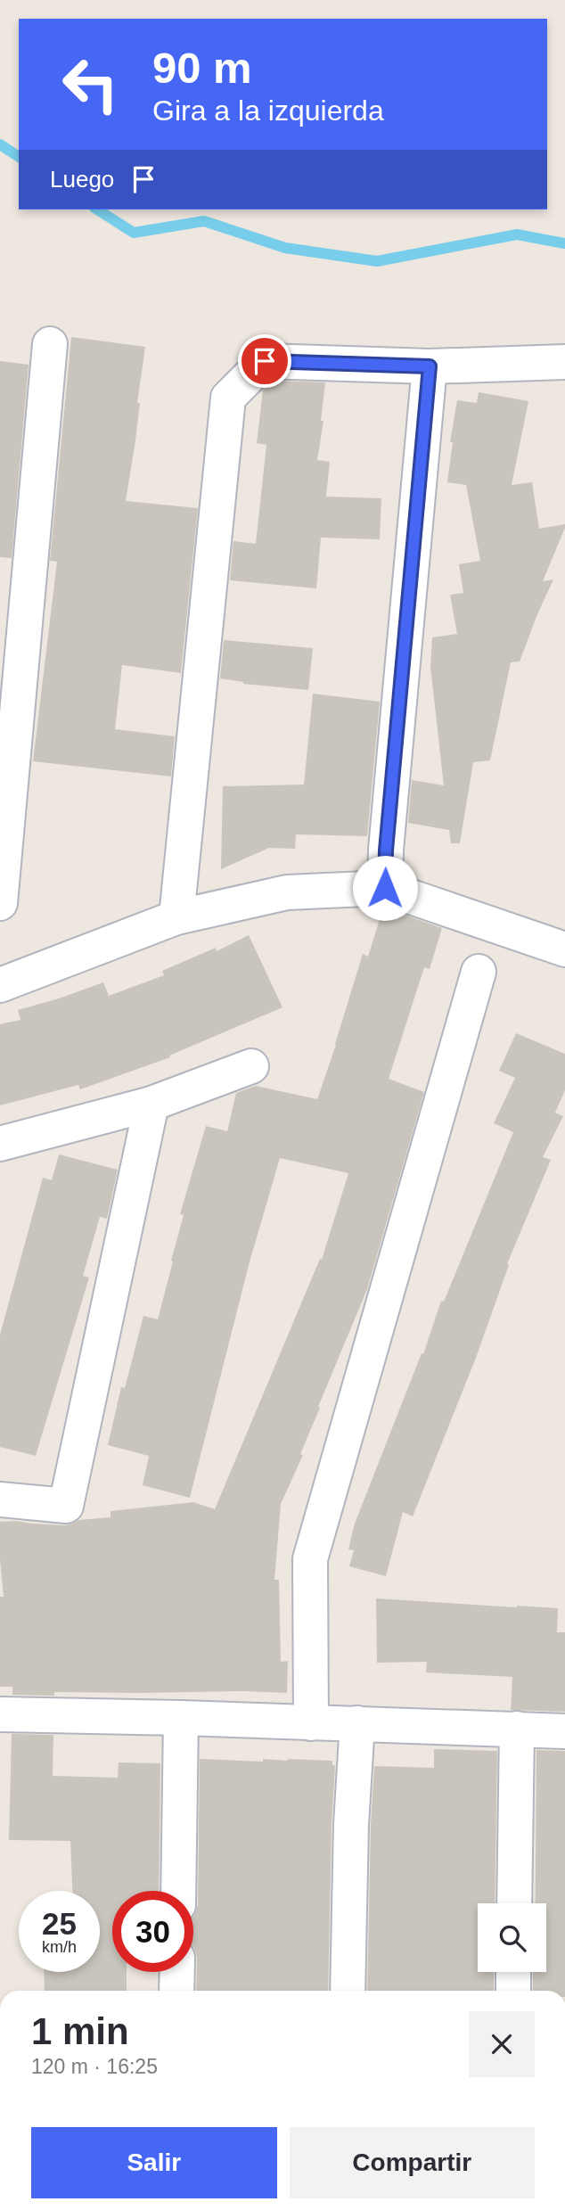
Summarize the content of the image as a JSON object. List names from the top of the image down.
{
  "page": {
    "turn": ["90 m", "Gira a la izquierda"],
    "then": "Luego",
    "speed": "25 km/h",
    "limit": "30",
    "heading": ["1 min", "120 m · 16:25"],
    "buttons": ["Salir", "Compartir"]
  }
}
